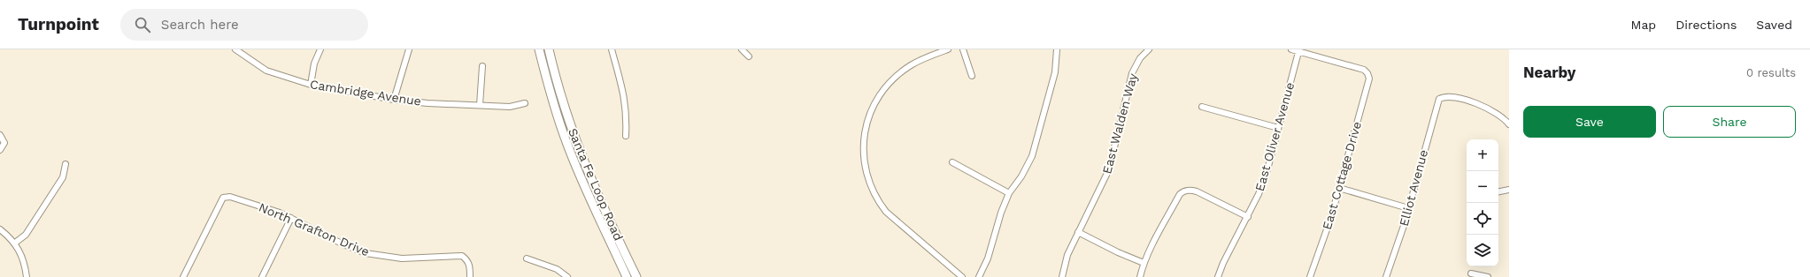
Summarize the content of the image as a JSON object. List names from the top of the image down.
{
  "streets": {
    "main road": ["Santa Fe Loop Road"],
    "street": [
      "Cambridge Avenue",
      "East Walden Way",
      "East Oliver Avenue",
      "East Cottage Drive",
      "Elliot Avenue",
      "North Grafton Drive"
    ]
  },
  "crossings": [
    ["East Oliver Avenue", "East Cottage Drive"]
  ],
  "page": {
    "header": "Turnpoint",
    "search": "Search here",
    "nav": ["Map", "Directions", "Saved"],
    "heading": ["Nearby", "0 results"],
    "buttons": ["Save", "Share"],
    "map_buttons": ["+", "−"]
  }
}
